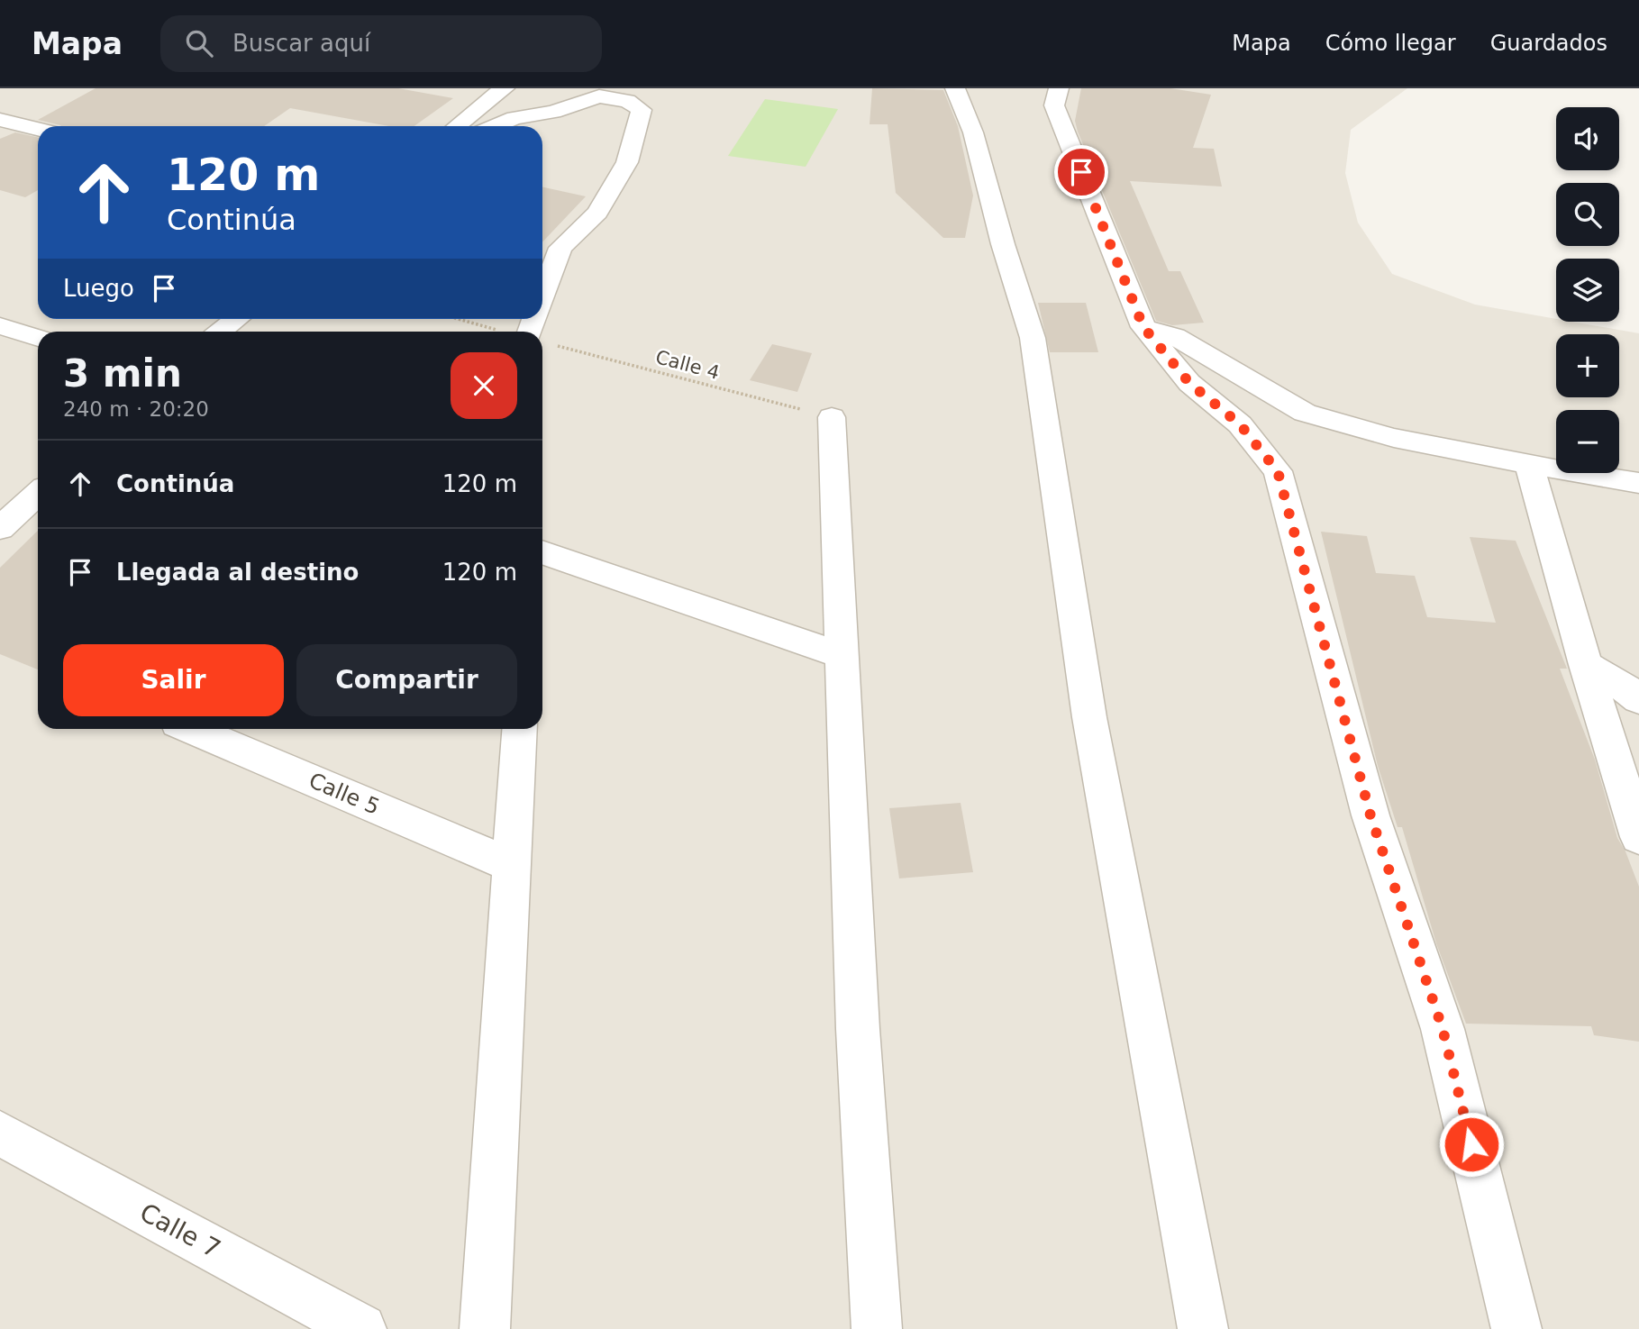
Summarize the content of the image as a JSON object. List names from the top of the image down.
{
  "streets": {
    "street": ["Calle 5", "Calle 7"],
    "path": ["Calle 4"]
  },
  "page": {
    "header": "Mapa",
    "search": "Buscar aquí",
    "nav": ["Mapa", "Cómo llegar", "Guardados"],
    "map_buttons": ["+", "−"],
    "turn": ["120 m", "Continúa"],
    "then": "Luego",
    "heading": ["3 min", "240 m · 20:20"],
    "list": [
      {
        "name": "Continúa",
        "value": "120 m"
      },
      {
        "name": "Llegada al destino",
        "value": "120 m"
      }
    ],
    "buttons": ["Salir", "Compartir"]
  }
}
